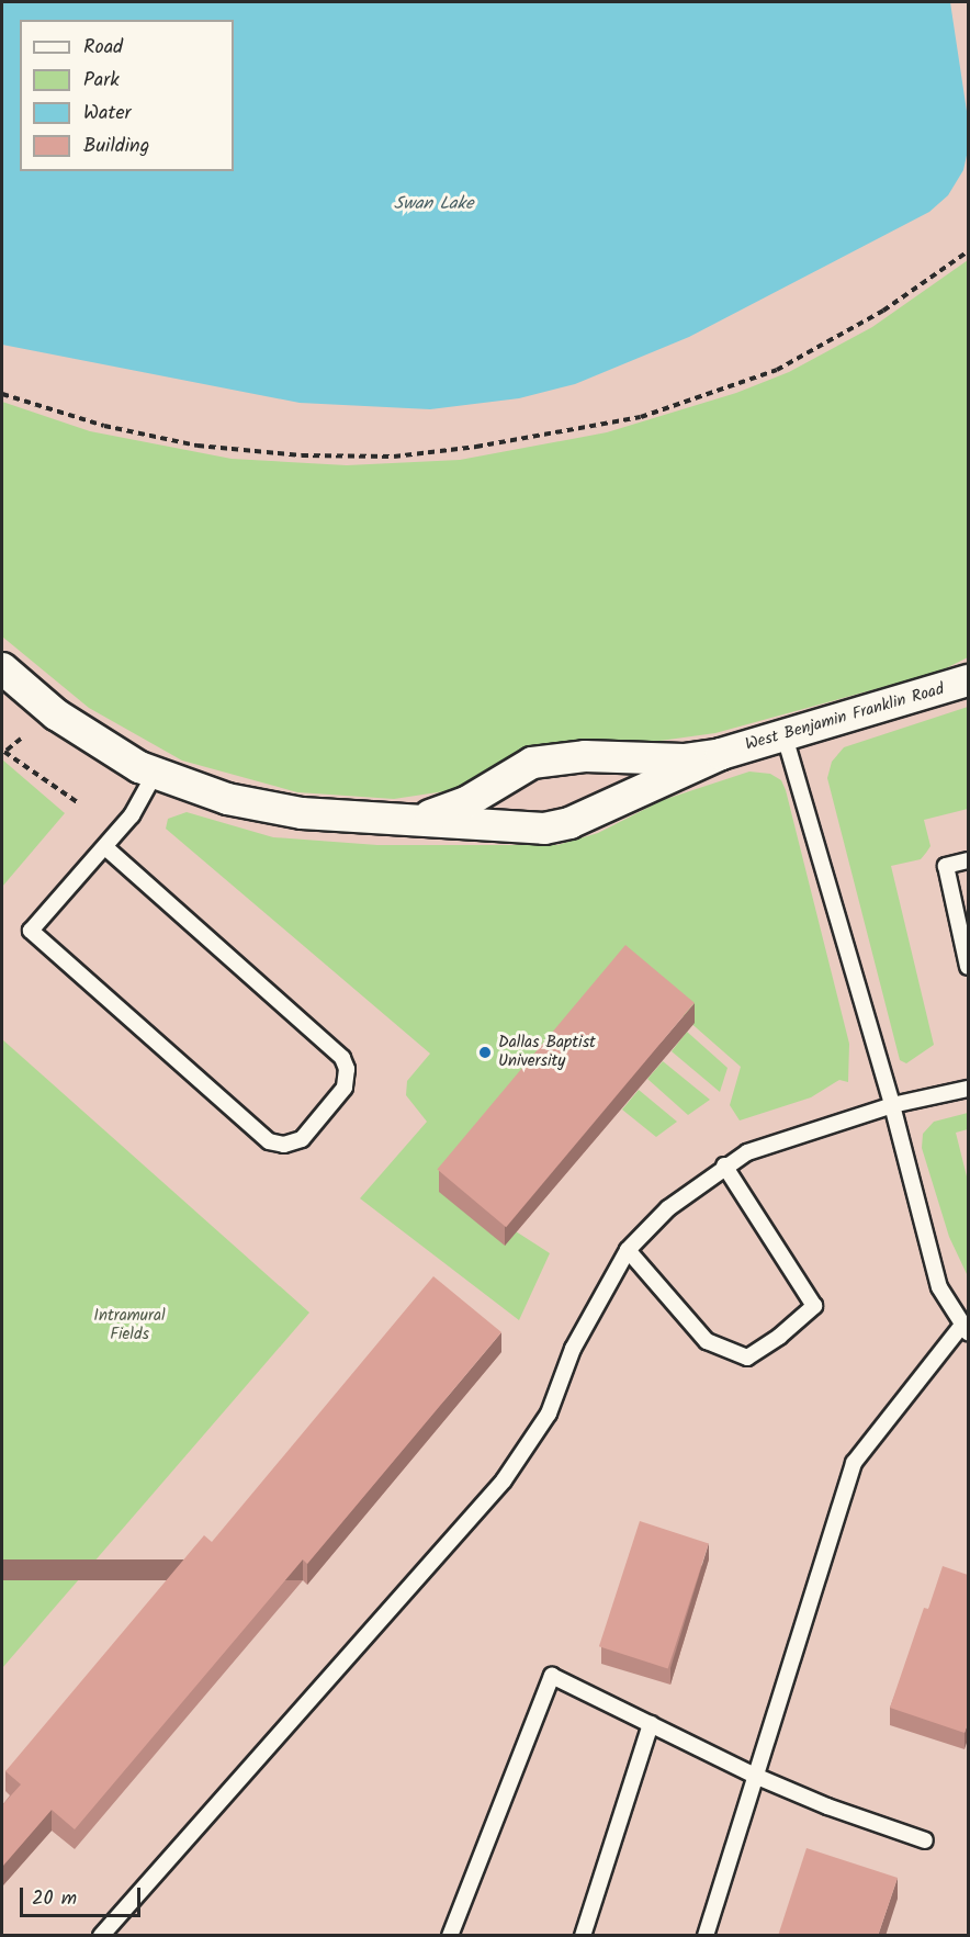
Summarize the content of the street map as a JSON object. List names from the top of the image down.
{
  "streets": {
    "street": ["West Benjamin Franklin Road"]
  },
  "water": ["Swan Lake"],
  "parks": ["Intramural Fields"],
  "places": ["Dallas Baptist University"],
  "legend": [
    "Road",
    "Park",
    "Water",
    "Building"
  ],
  "scale_bar": "20 m"
}
